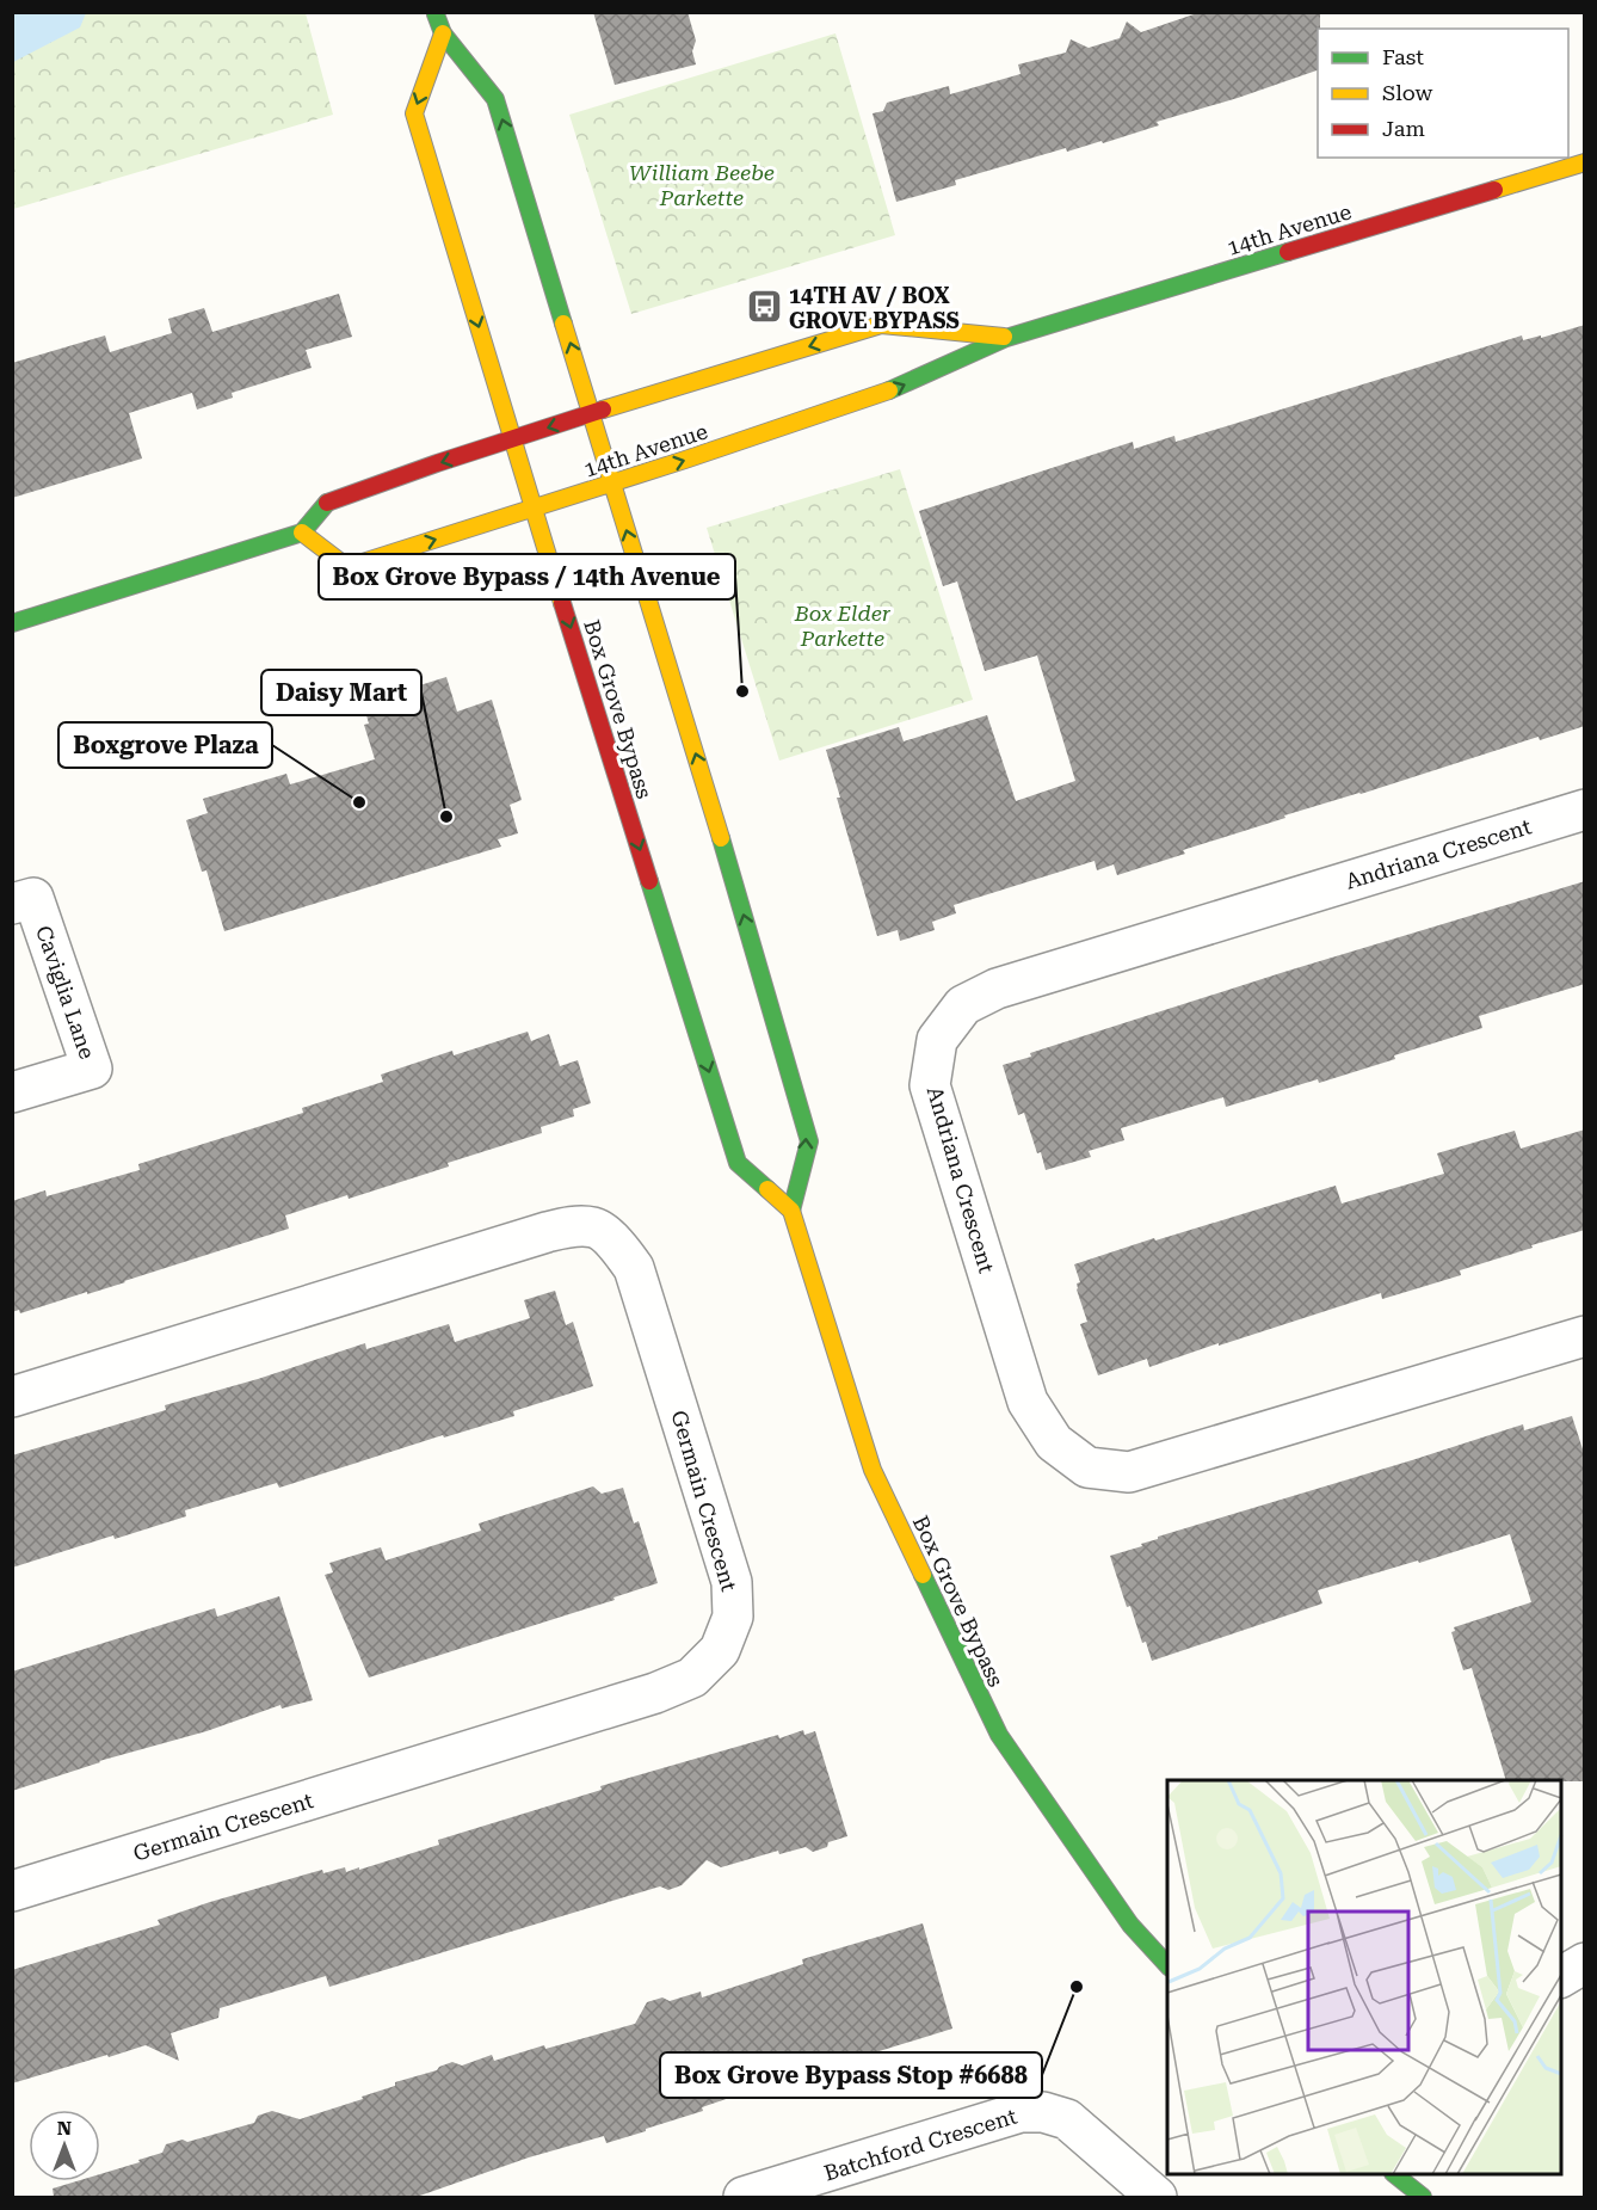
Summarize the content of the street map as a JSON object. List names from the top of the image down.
{
  "streets": {
    "main road": ["14th Avenue", "Box Grove Bypass"],
    "street": [
      "Andriana Crescent",
      "Caviglia Lane",
      "Germain Crescent",
      "Batchford Crescent"
    ]
  },
  "crossings": [
    ["14th Avenue", "Box Grove Bypass"]
  ],
  "parks": ["William Beebe Parkette", "Box Elder Parkette"],
  "places": {
    "bus stop": ["14TH AV / BOX GROVE BYPASS"],
    "other": [
      "Box Grove Bypass / 14th Avenue",
      "Boxgrove Plaza",
      "Daisy Mart",
      "Box Grove Bypass Stop #6688"
    ]
  },
  "legend": ["Fast", "Slow", "Jam"],
  "north": "top"
}
